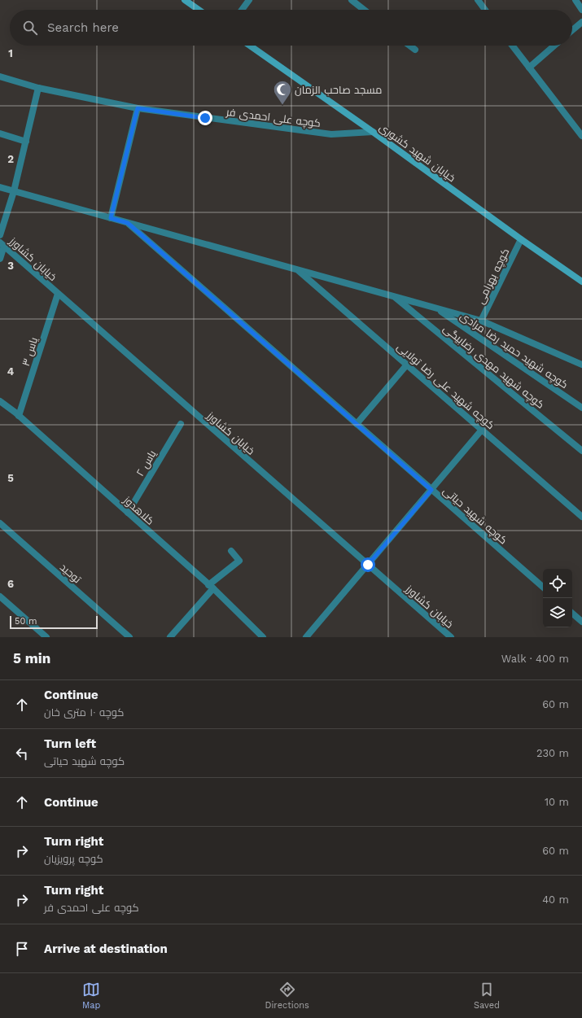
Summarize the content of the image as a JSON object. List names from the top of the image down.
{
  "streets": {
    "main road": ["خیابان شهید کشوری"],
    "street": [
      "کوچه علی احمدی فر",
      "خیابان کشاورز",
      "کوچه بهرامی",
      "کوچه شهید حمید رضا مرادی",
      "یاس ۳",
      "کوچه شهید مهدی رضابیگی",
      "کوچه شهید علی رضا تولایی",
      "یاس ۲",
      "کلاهدوز",
      "کوچه شهید حیاتی",
      "توحید"
    ]
  },
  "crossings": [
    ["کوچه علی احمدی فر", "خیابان شهید کشوری"],
    ["خیابان شهید کشوری", "کوچه بهرامی"],
    ["خیابان کشاورز", "یاس ۳"],
    ["یاس ۳", "کلاهدوز"],
    ["یاس ۲", "کلاهدوز"]
  ],
  "places": {
    "mosque": ["مسجد صاحب الزمان"]
  },
  "scale_bar": "50 m",
  "page": {
    "search": "Search here",
    "scale": "50 m",
    "heading": ["5 min", "Walk · 400 m"],
    "list": [
      ["Continue", "کوچه ۱۰ متری خان", "60 m"],
      ["Turn left", "کوچه شهید حیاتی", "230 m"],
      ["Continue", "10 m"],
      ["Turn right", "کوچه پرویزیان", "60 m"],
      ["Turn right", "کوچه علی احمدی فر", "40 m"],
      "Arrive at destination"
    ],
    "nav": ["Map", "Directions", "Saved"]
  },
  "grid": {
    "rows": [
      "1",
      "2",
      "3",
      "4",
      "5",
      "6"
    ]
  }
}
